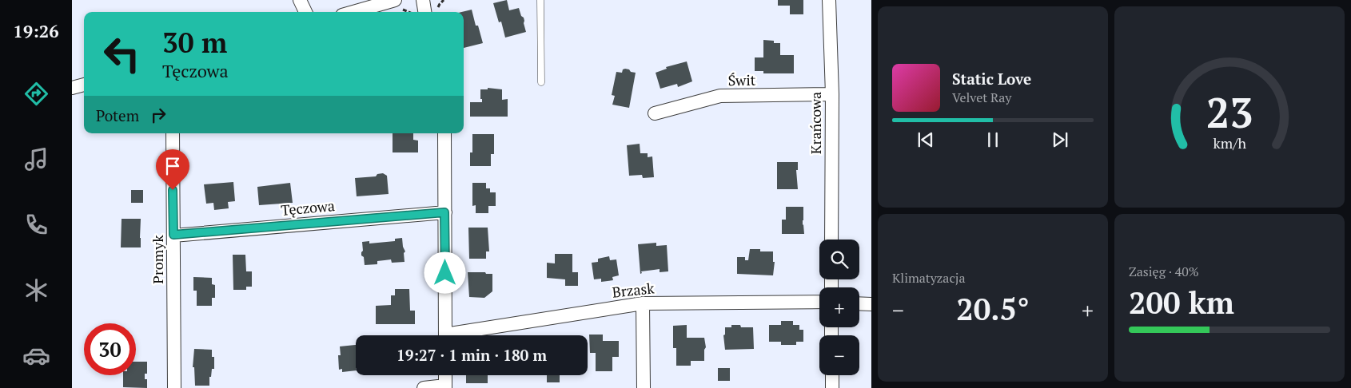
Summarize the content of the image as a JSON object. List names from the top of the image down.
{
  "streets": {
    "street": [
      "Świt",
      "Krańcowa",
      "Tęczowa",
      "Promyk",
      "Brzask"
    ]
  },
  "crossings": [
    ["Świt", "Krańcowa"],
    ["Tęczowa", "Promyk"]
  ],
  "page": {
    "tabs": "19:26",
    "turn": ["30 m", "Tęczowa"],
    "song": ["Static Love", "Velvet Ray"],
    "then": "Potem",
    "tile": [
      "Klimatyzacja",
      ["Zasięg · 40%", "200 km"]
    ],
    "map_buttons": ["+", "−"],
    "heat": ["−", "20.5°", "+"],
    "limit": "30",
    "trip": "19:27 · 1 min · 180 m",
    "gauge": ["23", "km/h"]
  }
}
